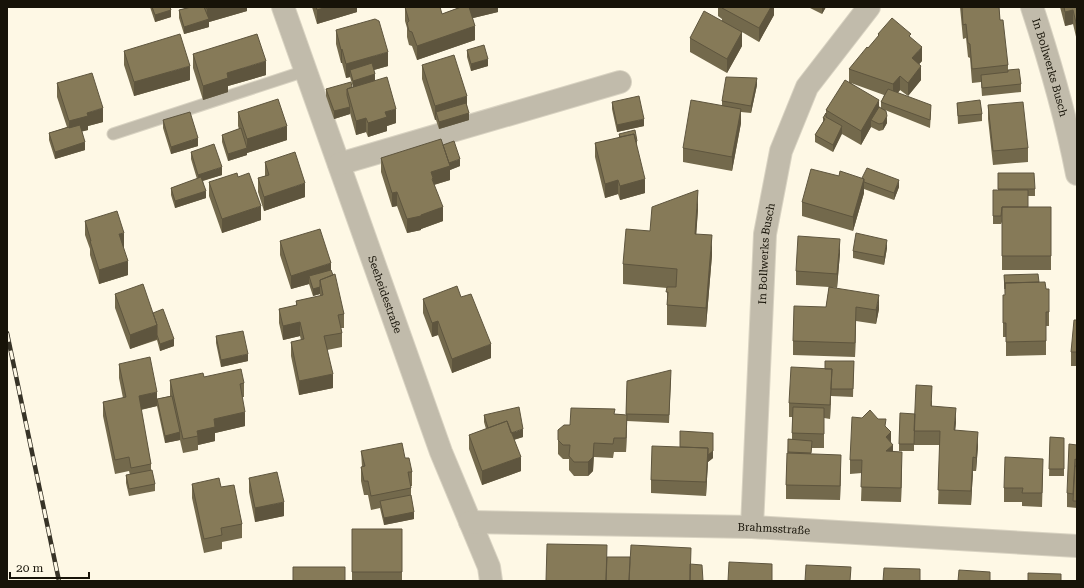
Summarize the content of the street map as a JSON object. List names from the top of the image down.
{
  "streets": {
    "street": ["In Bollwerks Busch", "Seeheidestraße", "Brahmsstraße"]
  },
  "crossings": [
    ["In Bollwerks Busch", "Brahmsstraße"],
    ["Seeheidestraße", "Brahmsstraße"]
  ],
  "scale_bar": "20 m"
}
